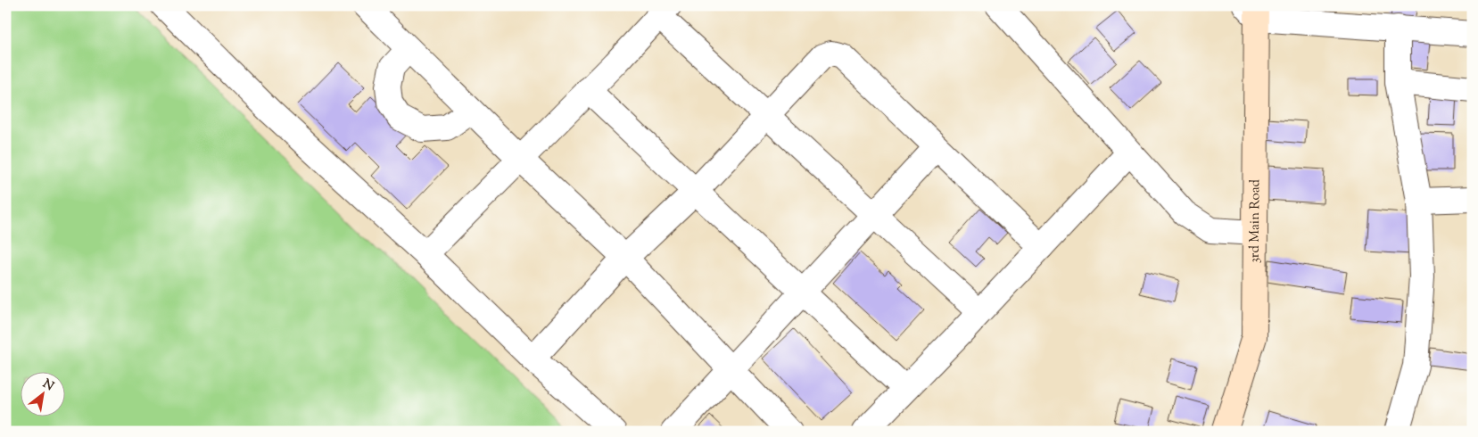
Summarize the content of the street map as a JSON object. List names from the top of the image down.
{
  "streets": {
    "street": ["3rd Main Road"]
  },
  "north": "top right"
}
